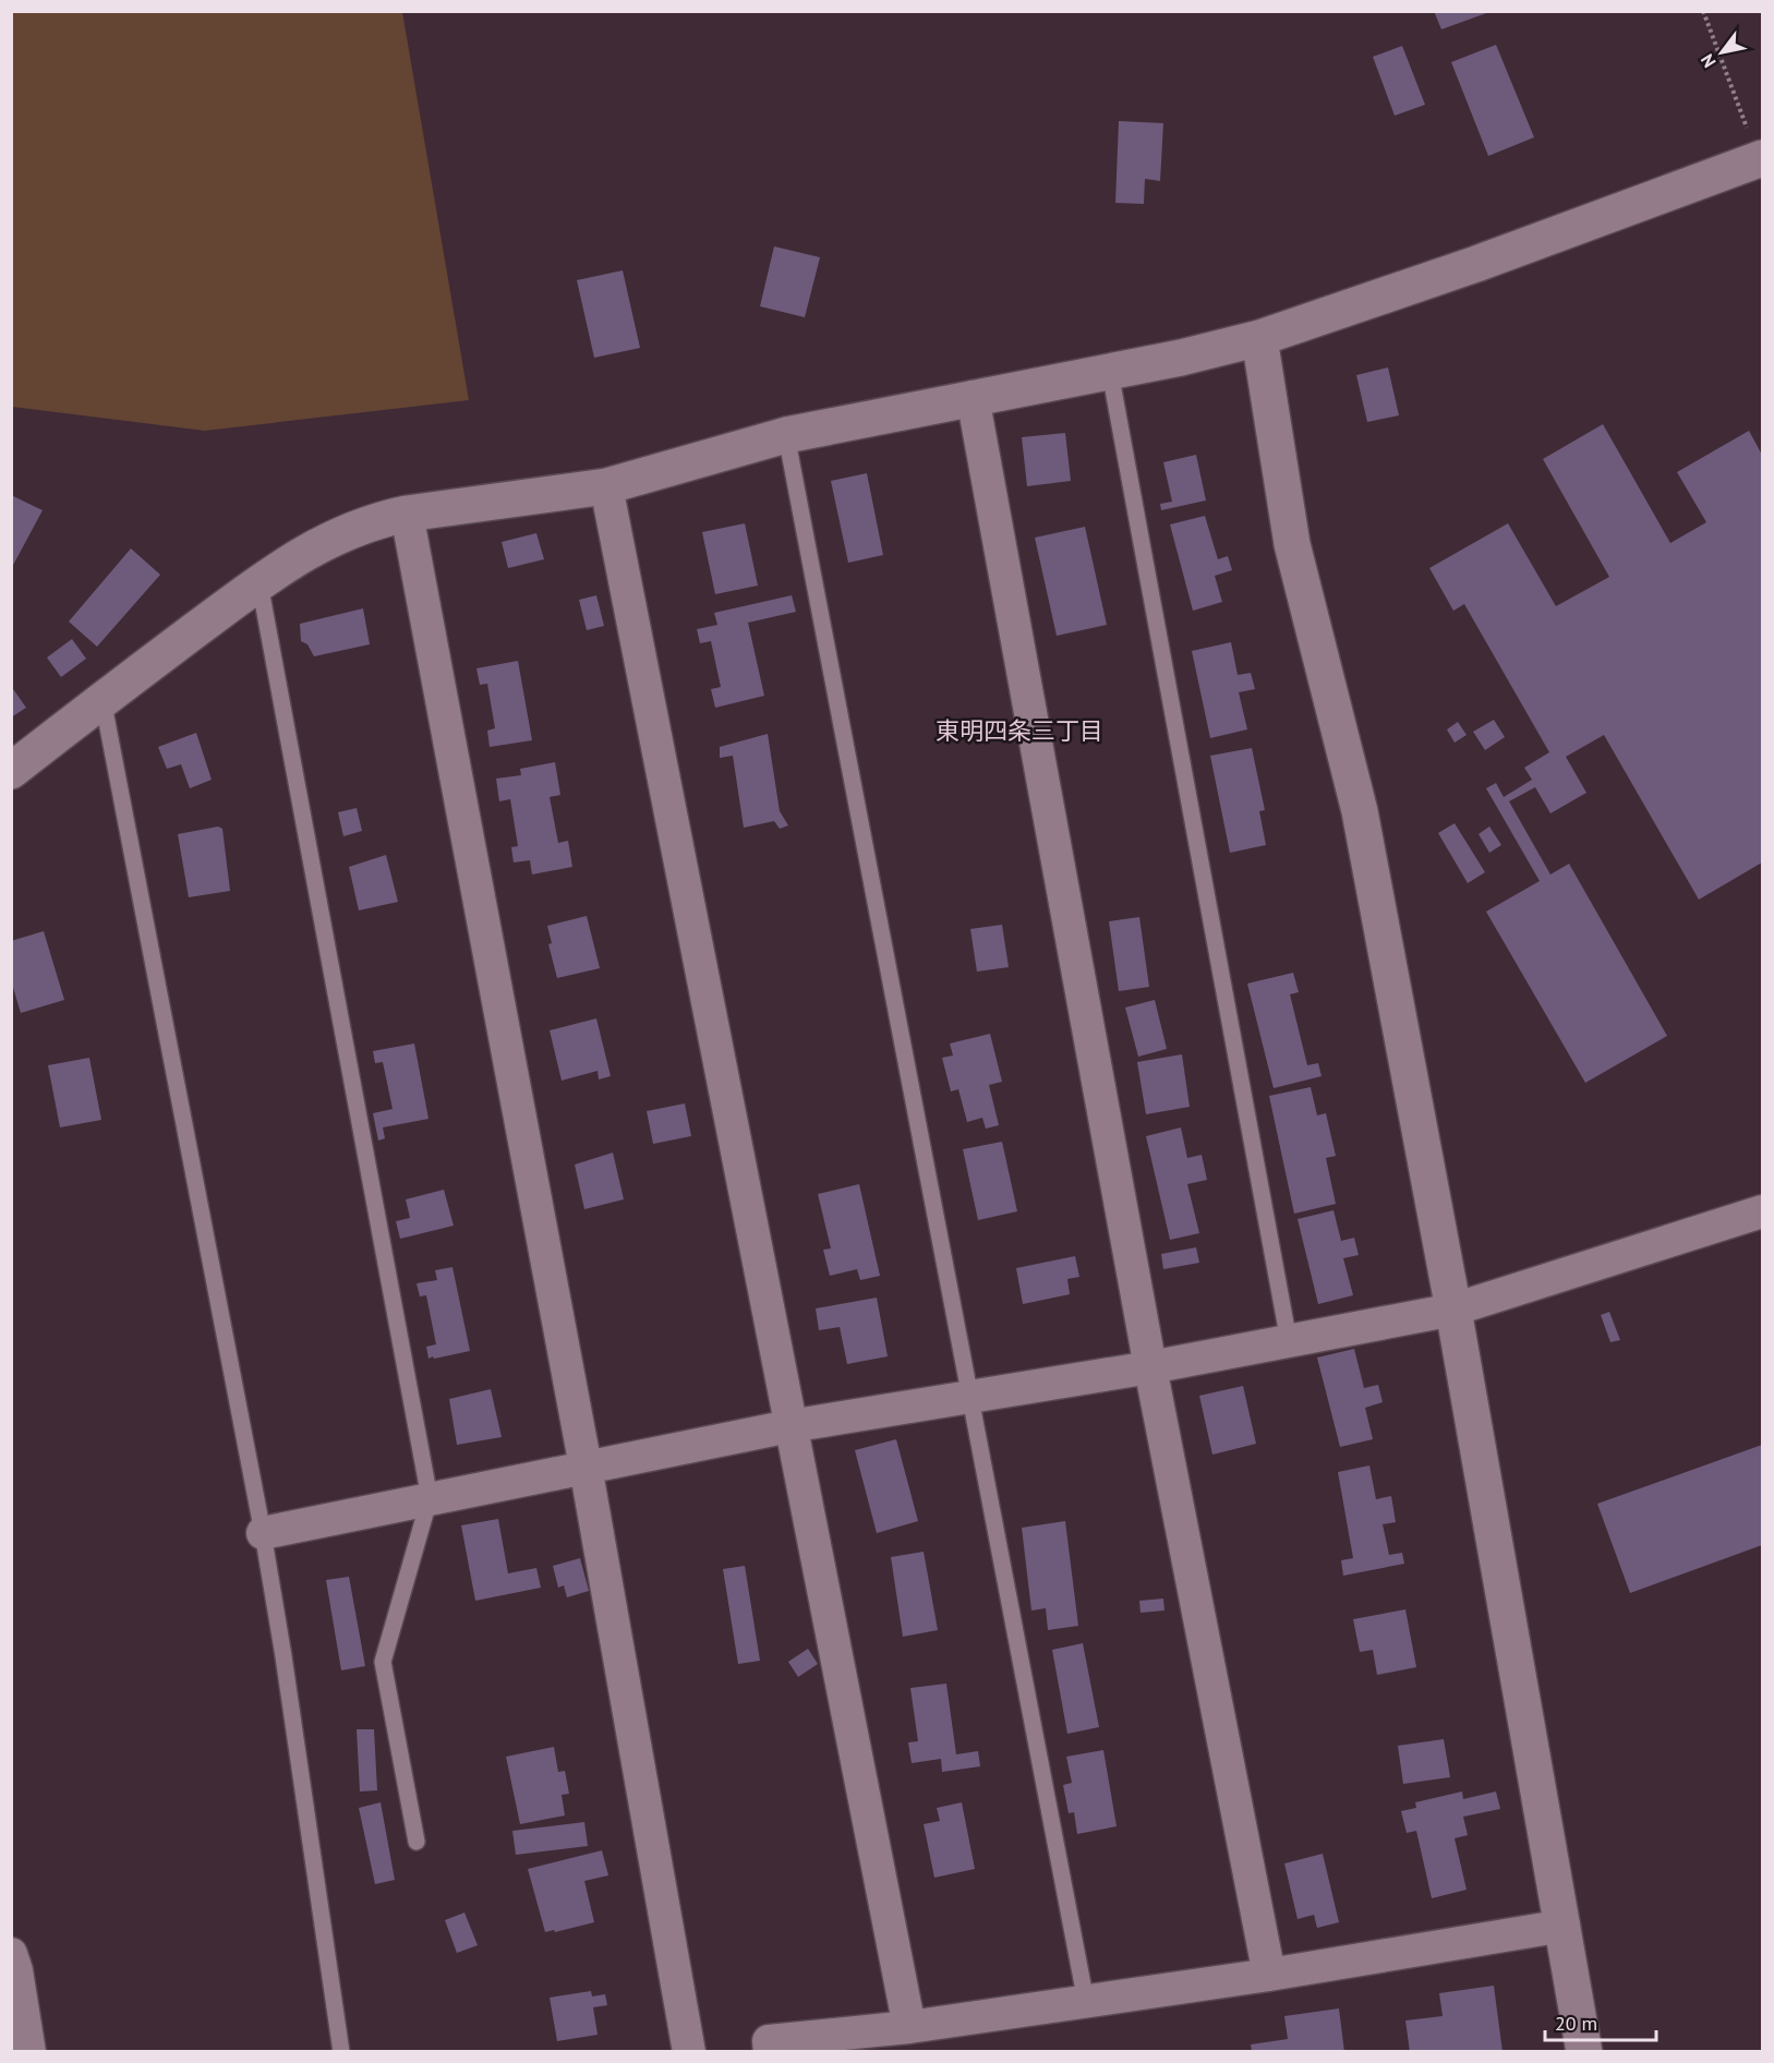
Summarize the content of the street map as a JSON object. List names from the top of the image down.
{
  "districts": ["東明四条三丁目"],
  "scale_bar": "20 m",
  "north": "bottom left"
}
